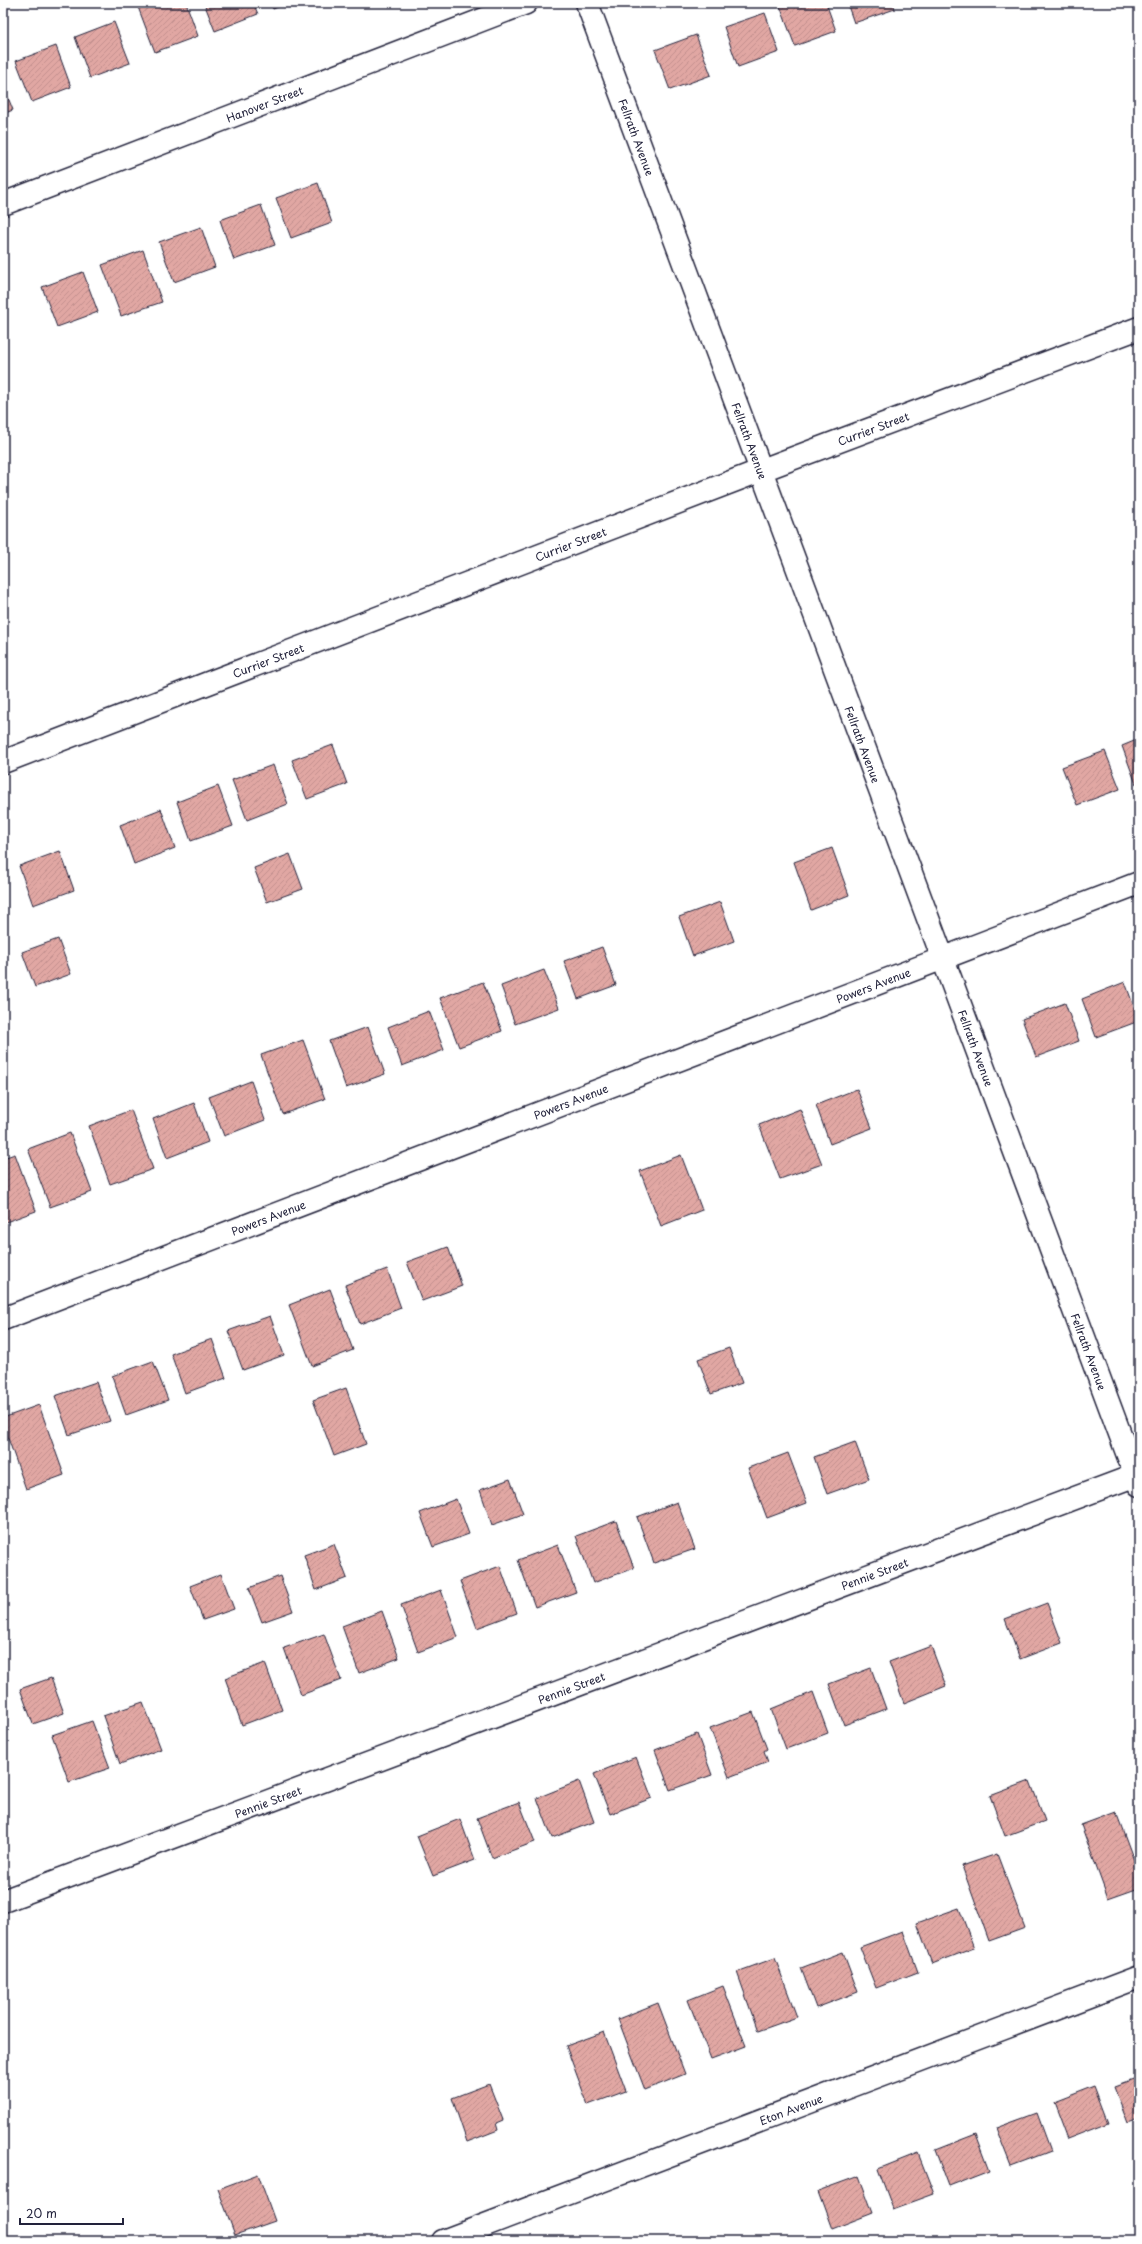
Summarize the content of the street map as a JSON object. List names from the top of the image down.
{
  "streets": {
    "street": [
      "Hanover Street",
      "Fellrath Avenue",
      "Currier Street",
      "Powers Avenue",
      "Pennie Street",
      "Eton Avenue"
    ]
  },
  "crossings": [
    ["Fellrath Avenue", "Currier Street"],
    ["Fellrath Avenue", "Powers Avenue"],
    ["Fellrath Avenue", "Pennie Street"]
  ],
  "scale_bar": "20 m"
}
